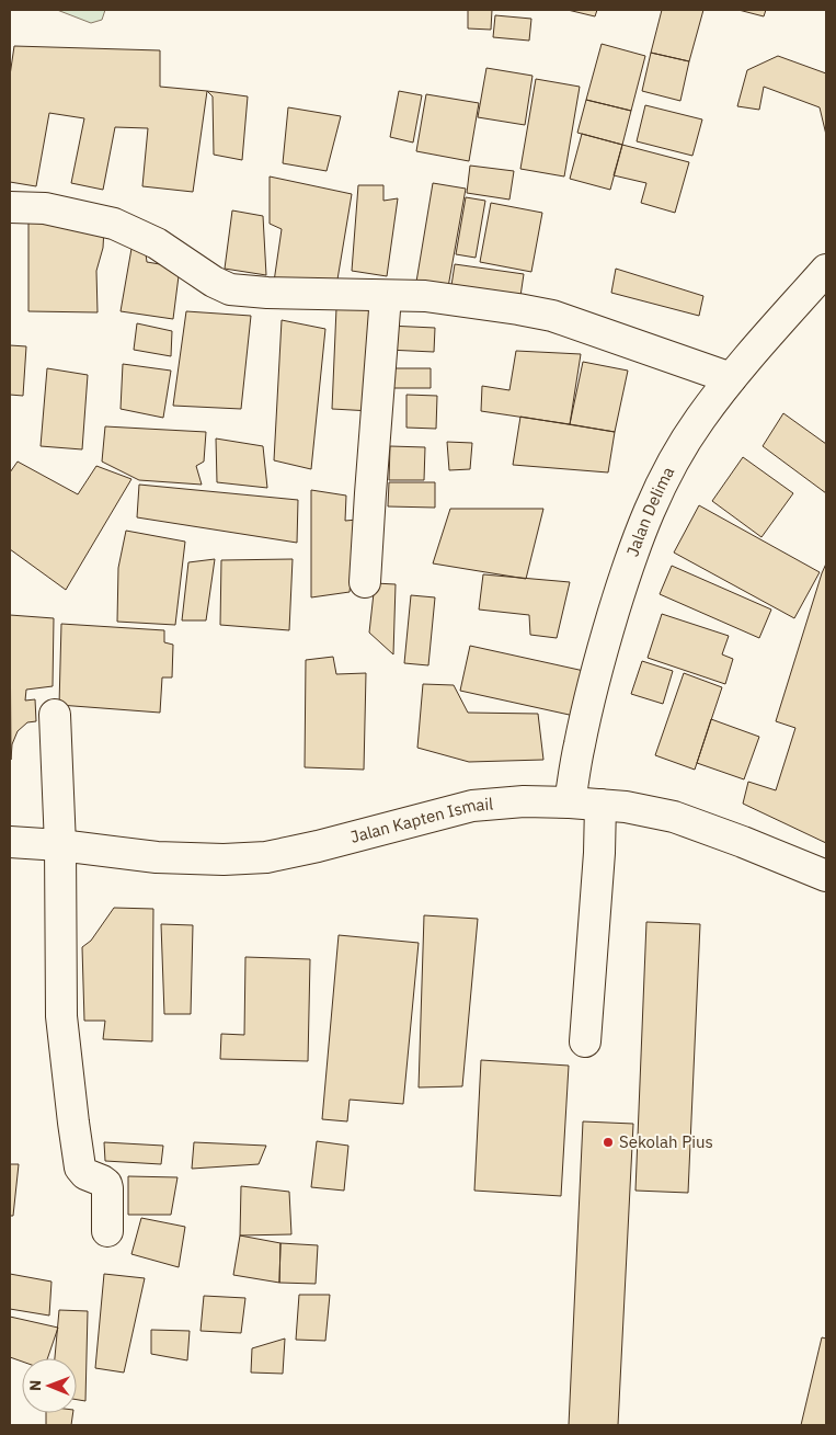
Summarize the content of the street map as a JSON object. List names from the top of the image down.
{
  "streets": {
    "street": ["Jalan Delima", "Jalan Kapten Ismail"]
  },
  "crossings": [
    ["Jalan Delima", "Jalan Kapten Ismail"]
  ],
  "places": ["Sekolah Pius"],
  "north": "left"
}
